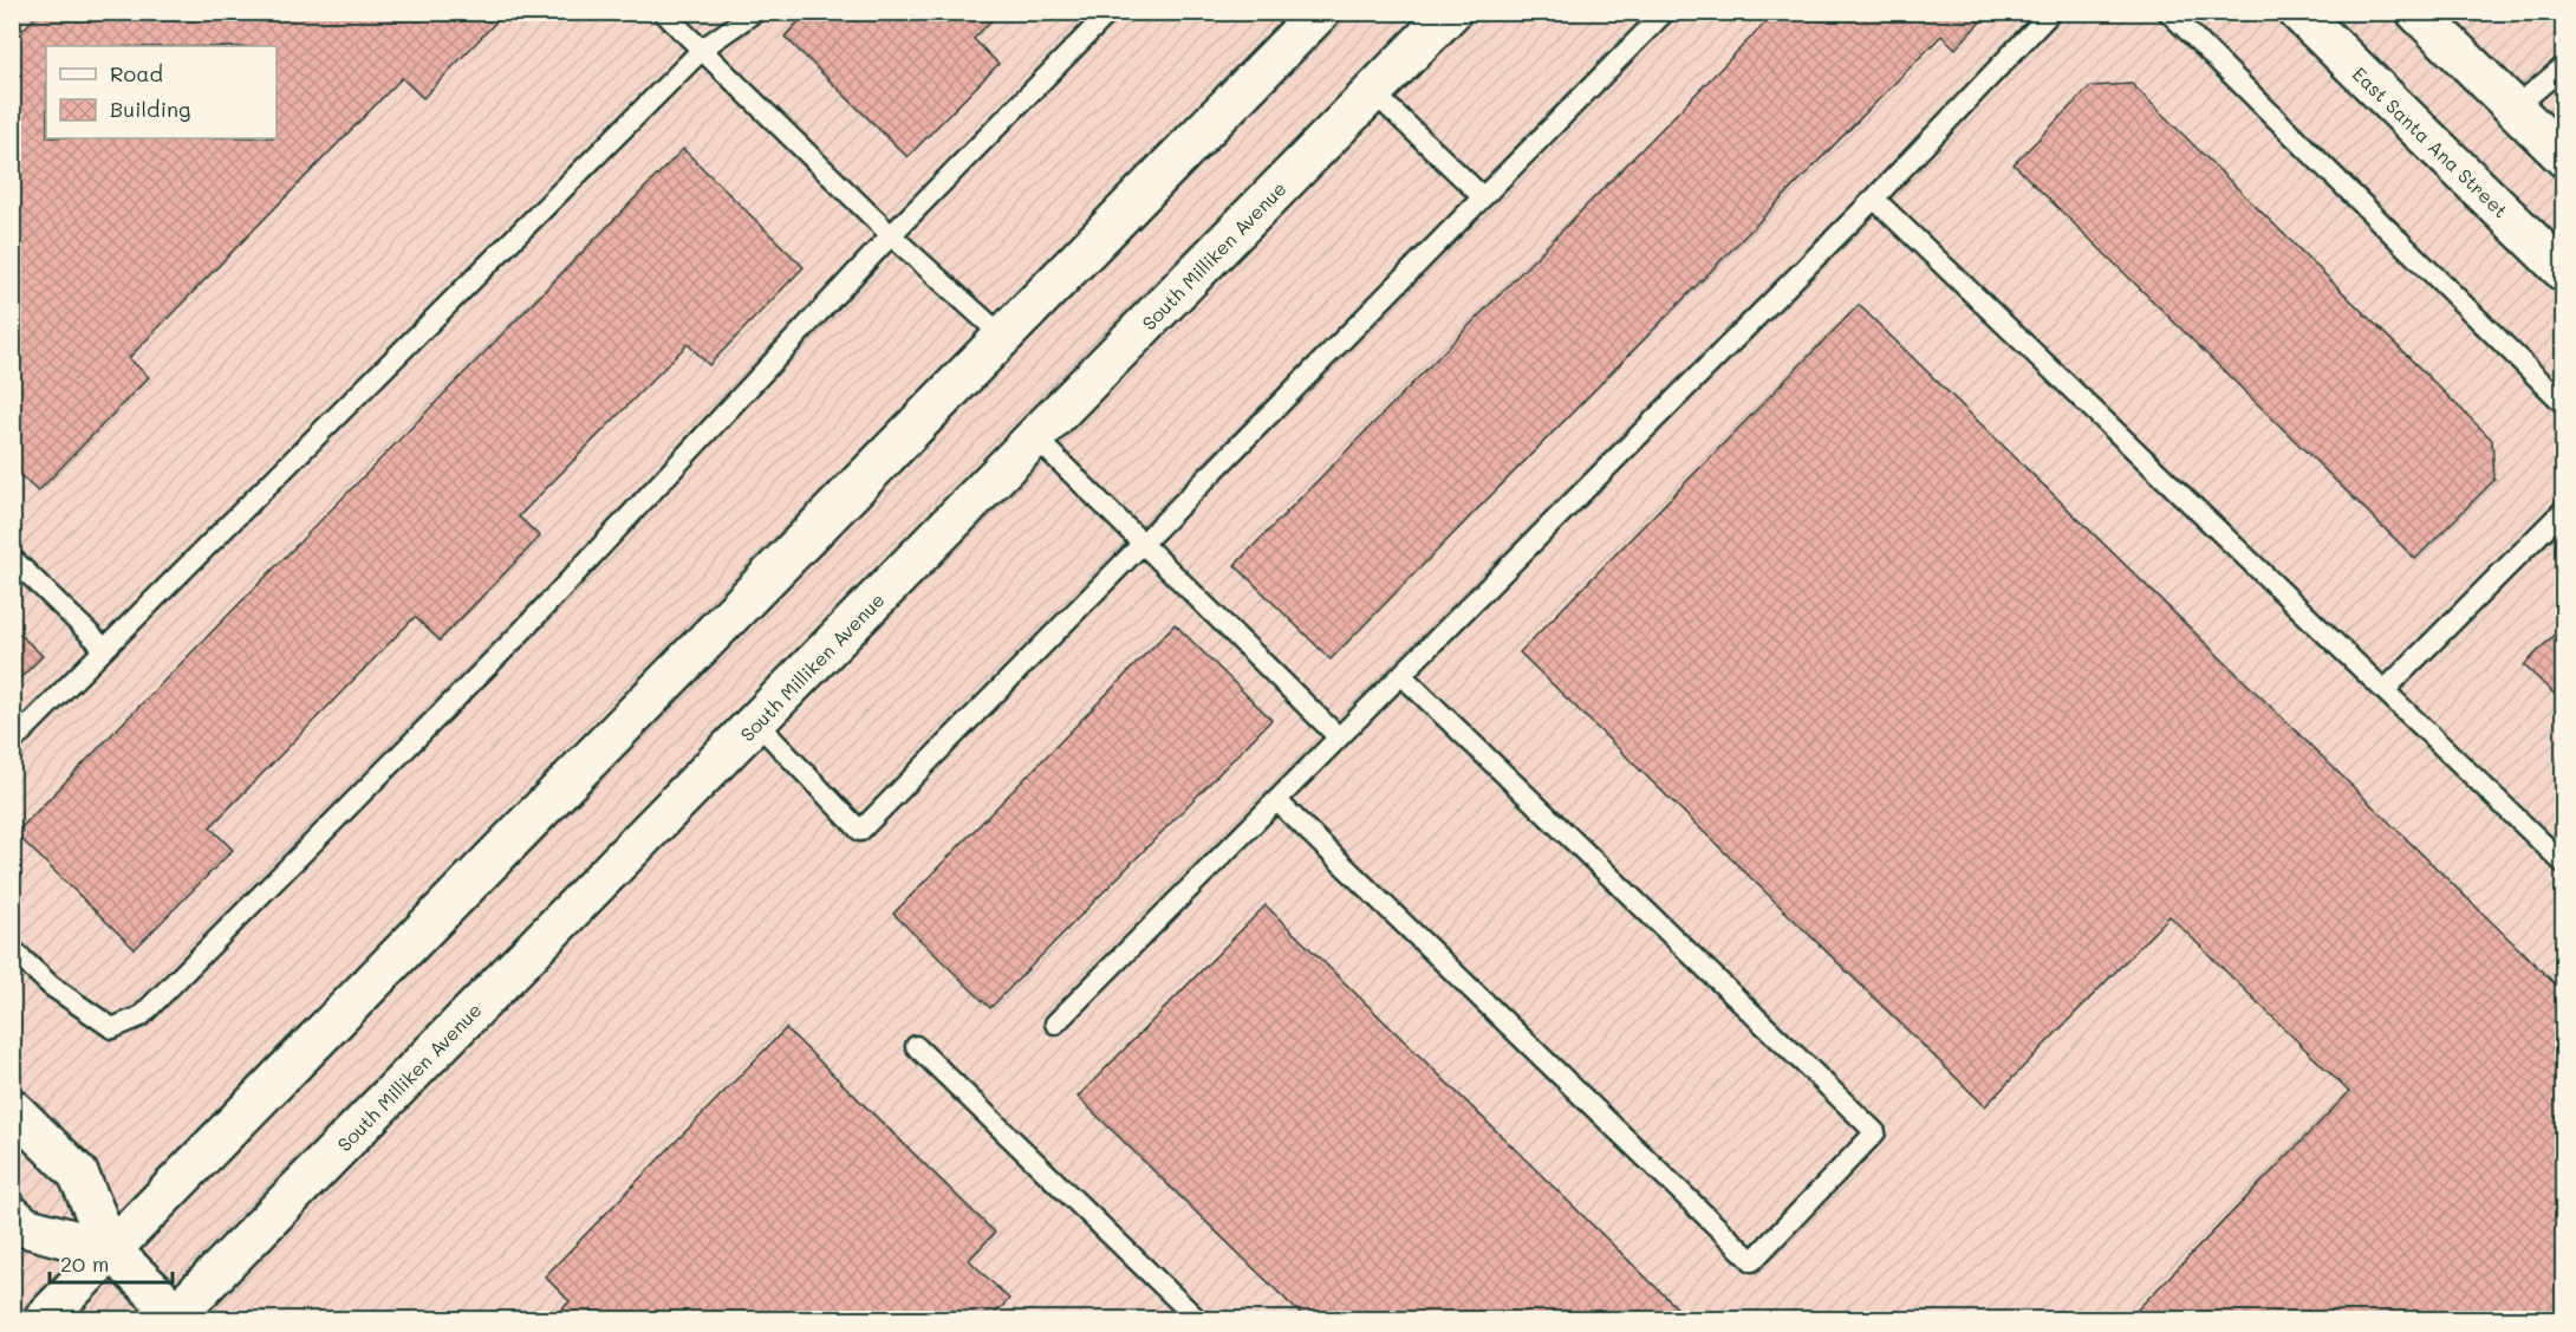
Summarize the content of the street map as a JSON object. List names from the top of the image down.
{
  "streets": {
    "main road": ["East Santa Ana Street", "South Milliken Avenue"]
  },
  "legend": ["Road", "Building"],
  "scale_bar": "20 m"
}
